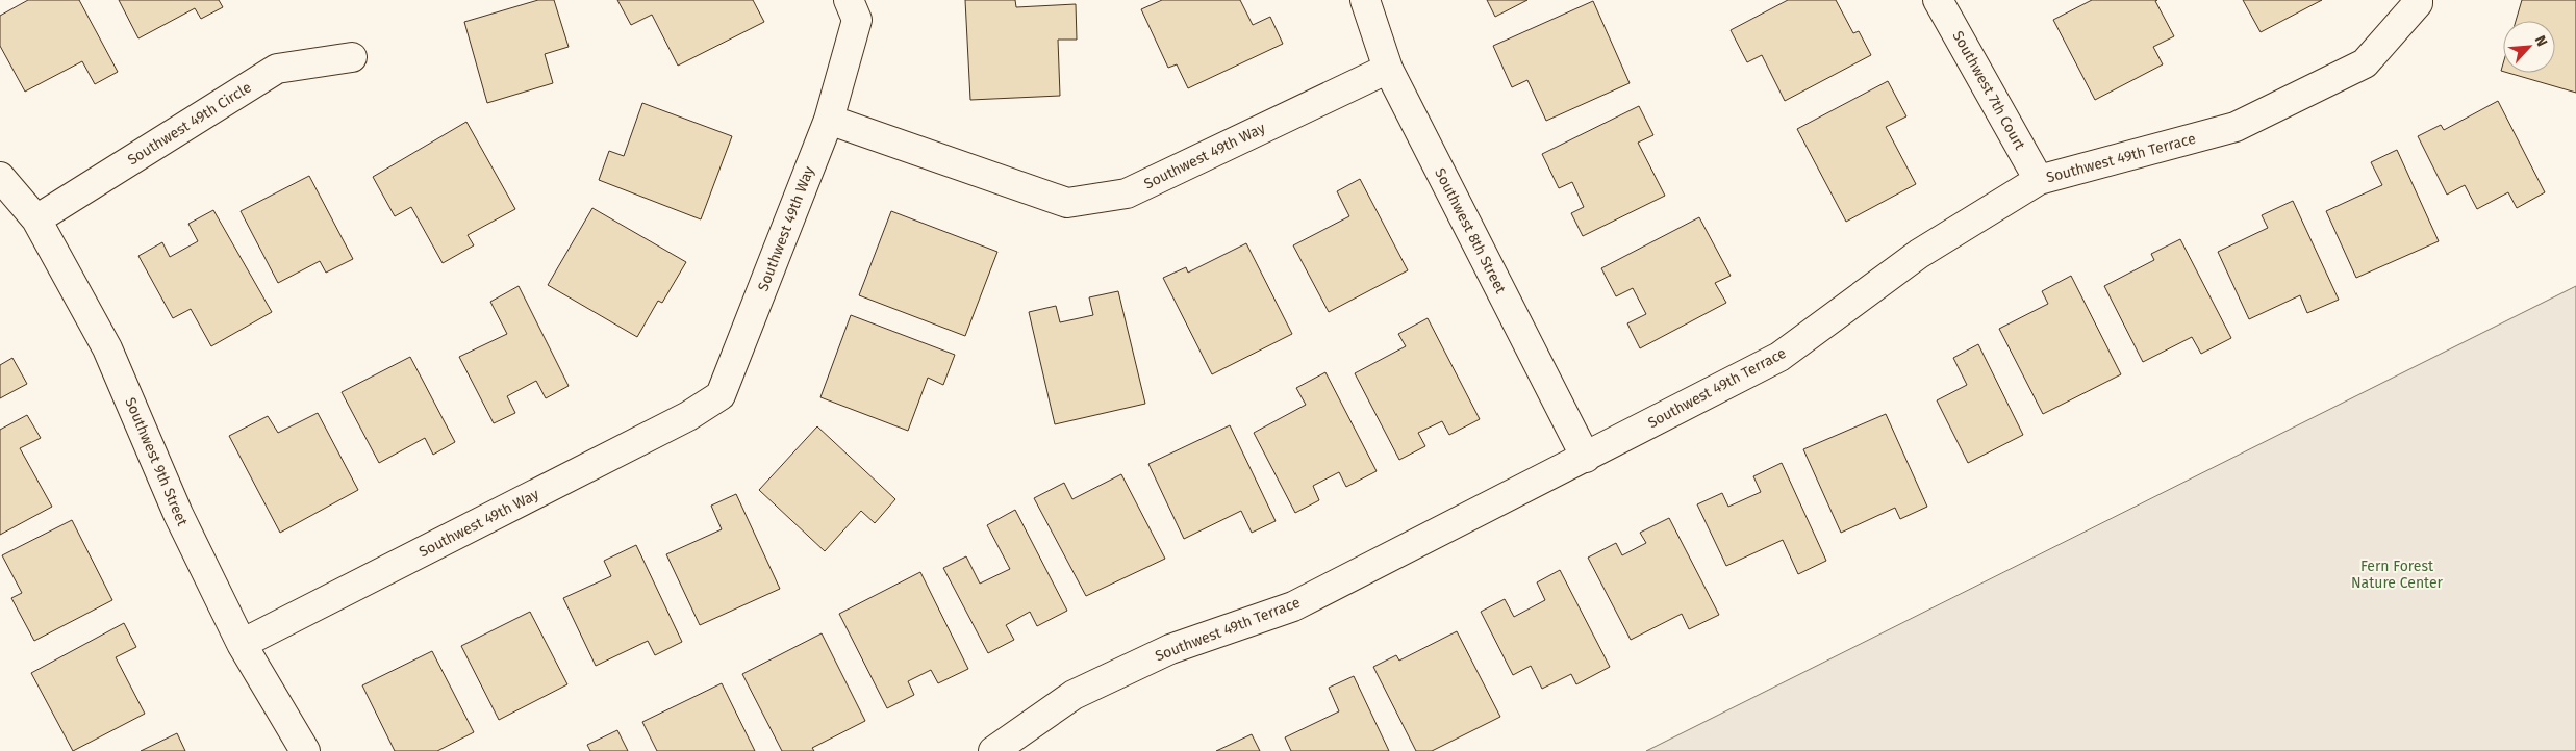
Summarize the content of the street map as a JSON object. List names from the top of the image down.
{
  "streets": {
    "street": [
      "Southwest 7th Court",
      "Southwest 49th Circle",
      "Southwest 49th Way",
      "Southwest 49th Terrace",
      "Southwest 8th Street",
      "Southwest 9th Street"
    ]
  },
  "crossings": [
    ["Southwest 7th Court", "Southwest 49th Terrace"],
    ["Southwest 49th Circle", "Southwest 9th Street"],
    ["Southwest 49th Way", "Southwest 8th Street"],
    ["Southwest 49th Way", "Southwest 9th Street"],
    ["Southwest 49th Terrace", "Southwest 8th Street"]
  ],
  "parks": ["Fern Forest Nature Center"],
  "north": "top right"
}
